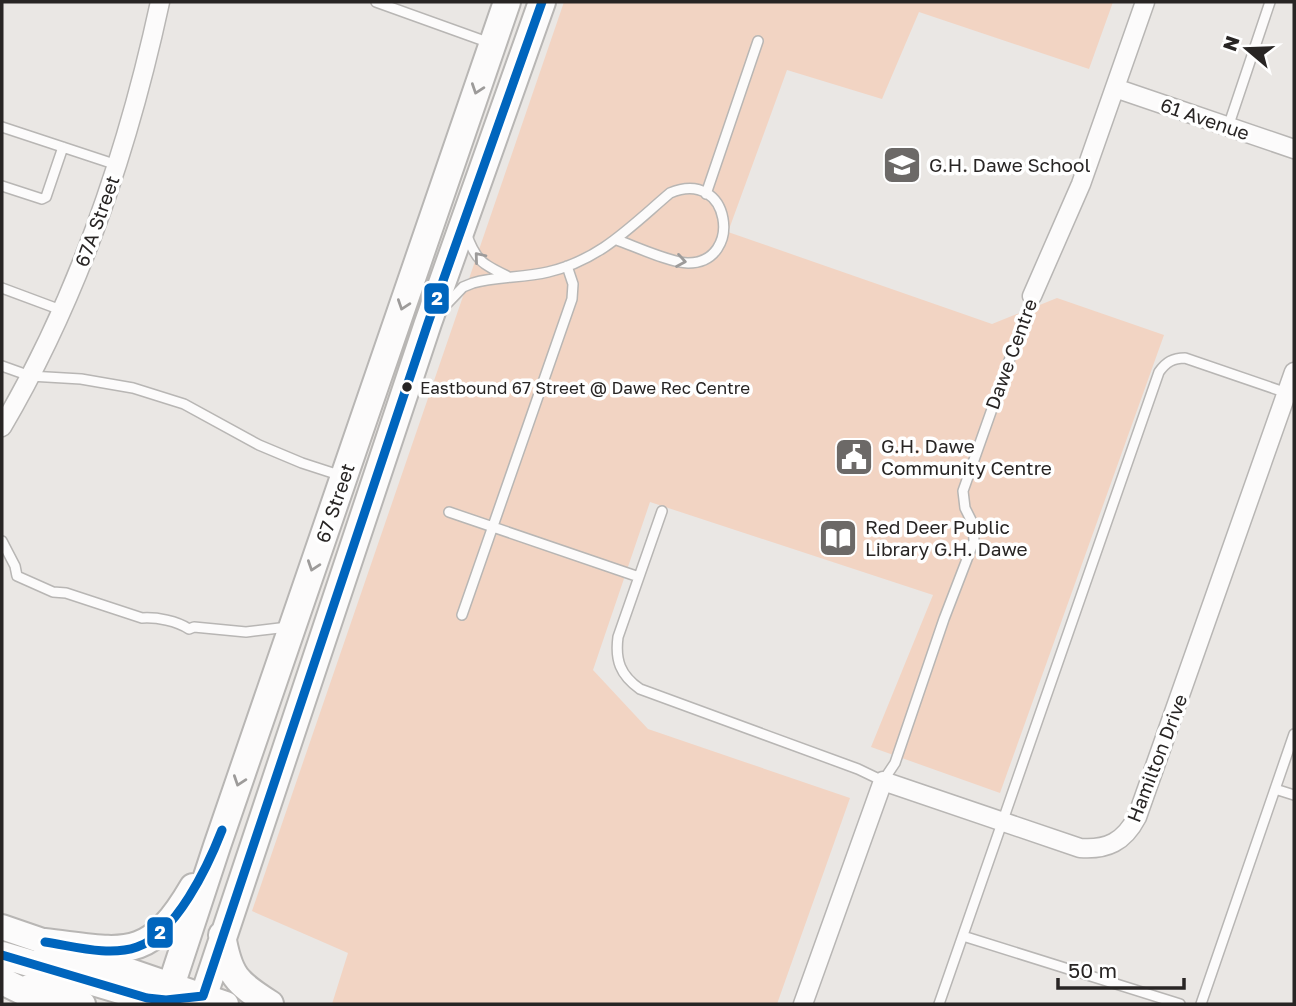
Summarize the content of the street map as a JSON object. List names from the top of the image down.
{
  "streets": {
    "main road": ["67 Street"],
    "street": [
      "61 Avenue",
      "67A Street",
      "Dawe Centre",
      "Hamilton Drive"
    ]
  },
  "crossings": [
    ["61 Avenue", "Dawe Centre"],
    ["Dawe Centre", "Hamilton Drive"]
  ],
  "places": {
    "school or university": ["G.H. Dawe School"],
    "other": ["Eastbound 67 Street @ Dawe Rec Centre"],
    "public building": ["G.H. Dawe Community Centre"],
    "library": ["Red Deer Public Library G.H. Dawe"]
  },
  "lines": ["transit line 2"],
  "scale_bar": "50 m",
  "north": "left"
}
